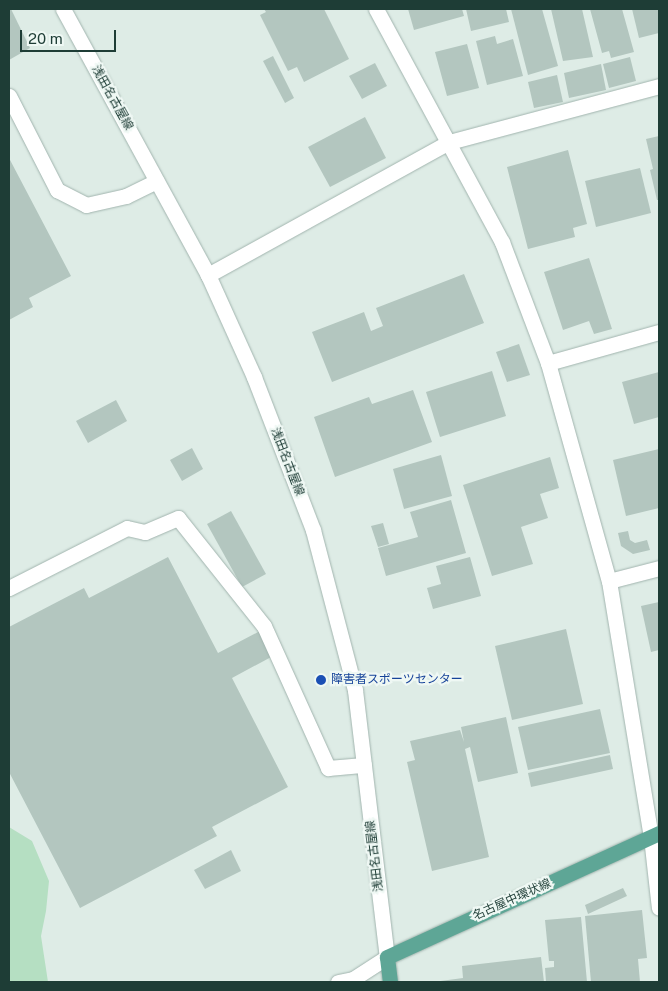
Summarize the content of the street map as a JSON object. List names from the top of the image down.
{
  "streets": {
    "main road": ["名古屋中環状線"],
    "street": ["浅田名古屋線"]
  },
  "crossings": [
    ["浅田名古屋線", "名古屋中環状線"]
  ],
  "places": ["障害者スポーツセンター"],
  "scale_bar": "20 m"
}
